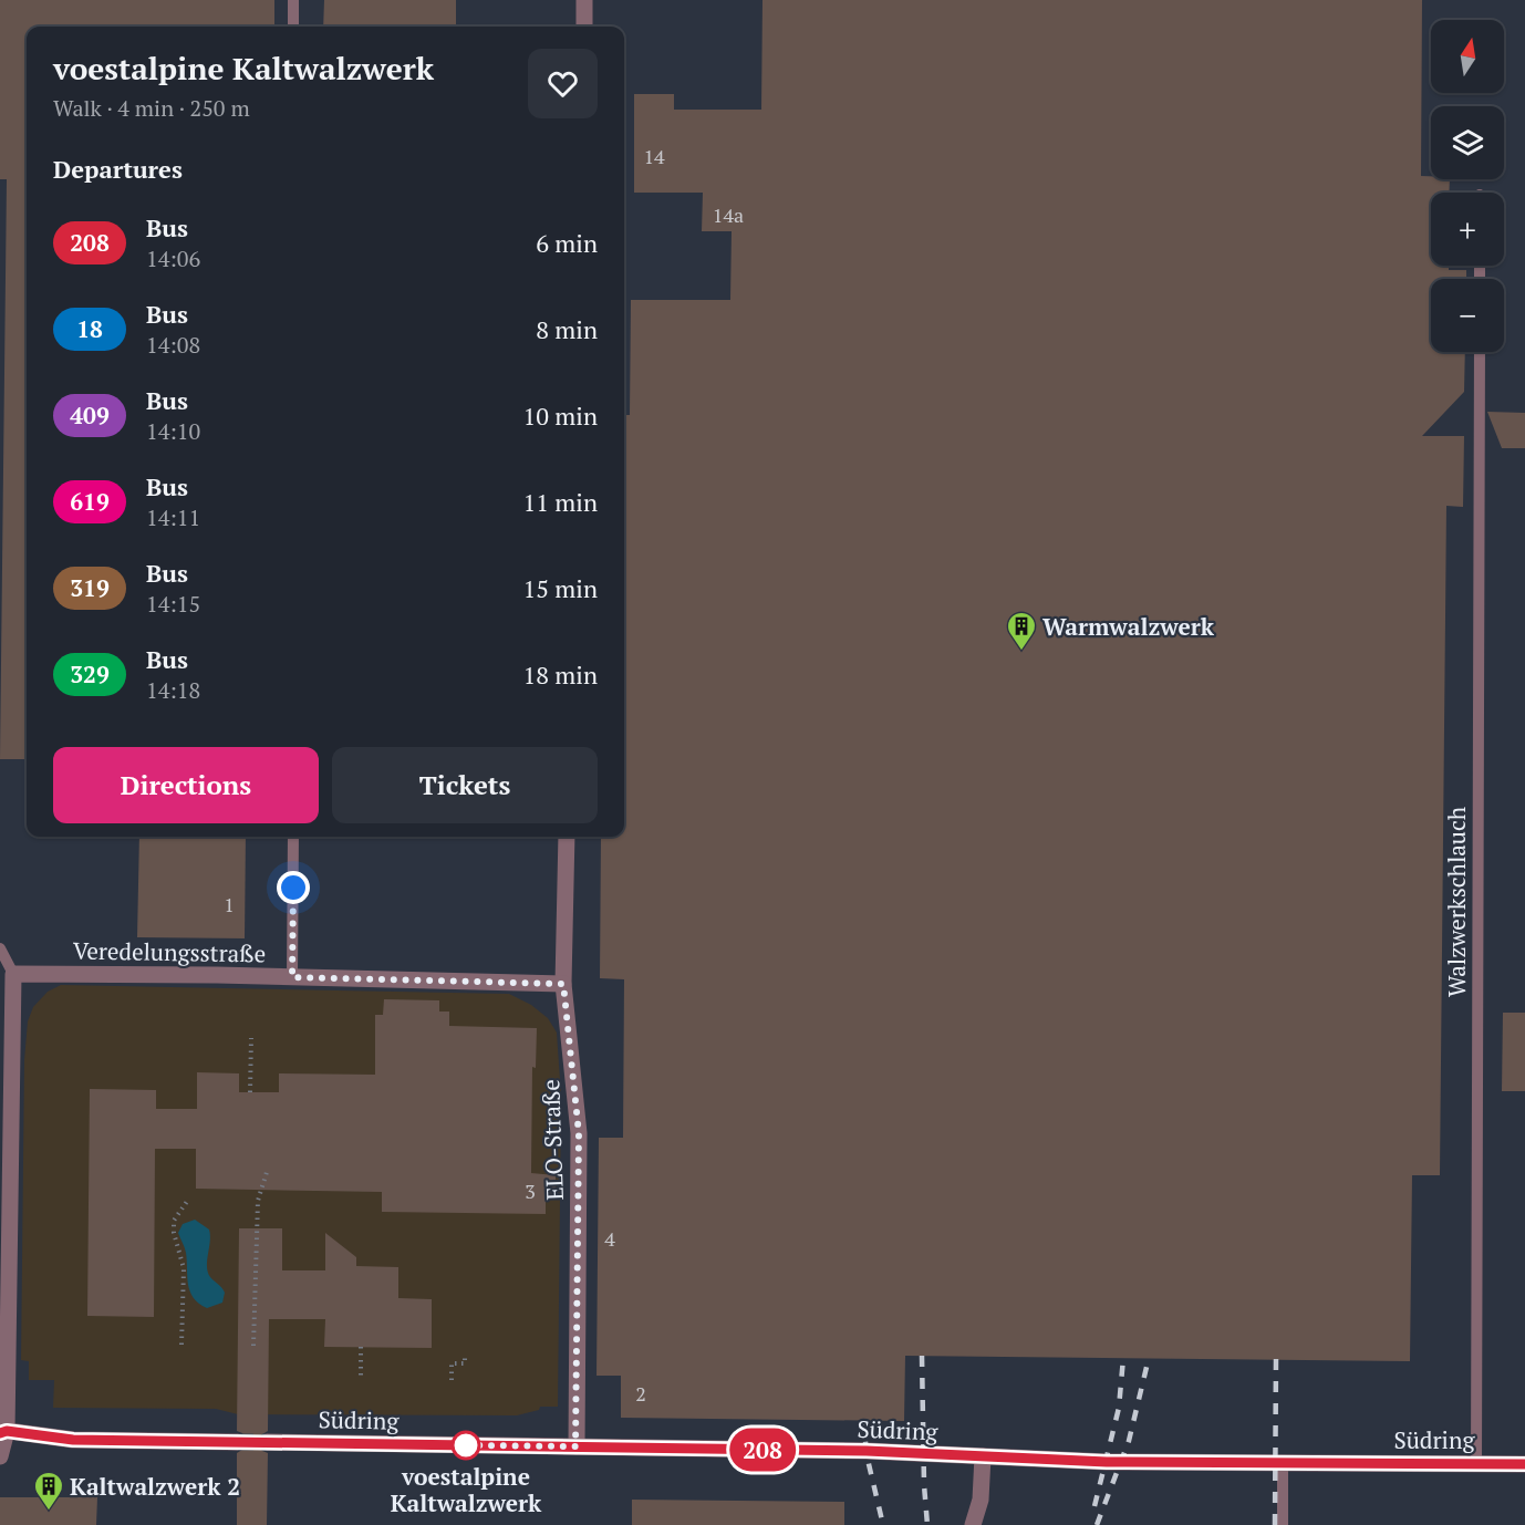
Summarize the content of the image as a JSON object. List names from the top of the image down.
{
  "streets": {
    "street": ["Veredelungsstraße", "ELO-Straße", "Südring"],
    "lane": ["Walzwerkschlauch"]
  },
  "crossings": [
    ["Walzwerkschlauch", "Südring"],
    ["Veredelungsstraße", "ELO-Straße"],
    ["ELO-Straße", "Südring"]
  ],
  "places": {
    "building": ["Warmwalzwerk", "Kaltwalzwerk 2"],
    "other": ["voestalpine Kaltwalzwerk"]
  },
  "lines": ["bus line 208"],
  "house_numbers": [
    "14",
    "14a",
    "1",
    "3",
    "4",
    "2"
  ],
  "north": "top",
  "page": {
    "on_map": "208",
    "map_buttons": ["+", "−"],
    "heading": [
      ["voestalpine Kaltwalzwerk", "Walk · 4 min · 250 m"],
      "Departures"
    ],
    "list": [
      {
        "mark": "208",
        "name": "Bus",
        "note": "14:06",
        "value": "6 min"
      },
      {
        "mark": "18",
        "name": "Bus",
        "note": "14:08",
        "value": "8 min"
      },
      {
        "mark": "409",
        "name": "Bus",
        "note": "14:10",
        "value": "10 min"
      },
      {
        "mark": "619",
        "name": "Bus",
        "note": "14:11",
        "value": "11 min"
      },
      {
        "mark": "319",
        "name": "Bus",
        "note": "14:15",
        "value": "15 min"
      },
      {
        "mark": "329",
        "name": "Bus",
        "note": "14:18",
        "value": "18 min"
      }
    ],
    "buttons": ["Directions", "Tickets"]
  }
}
